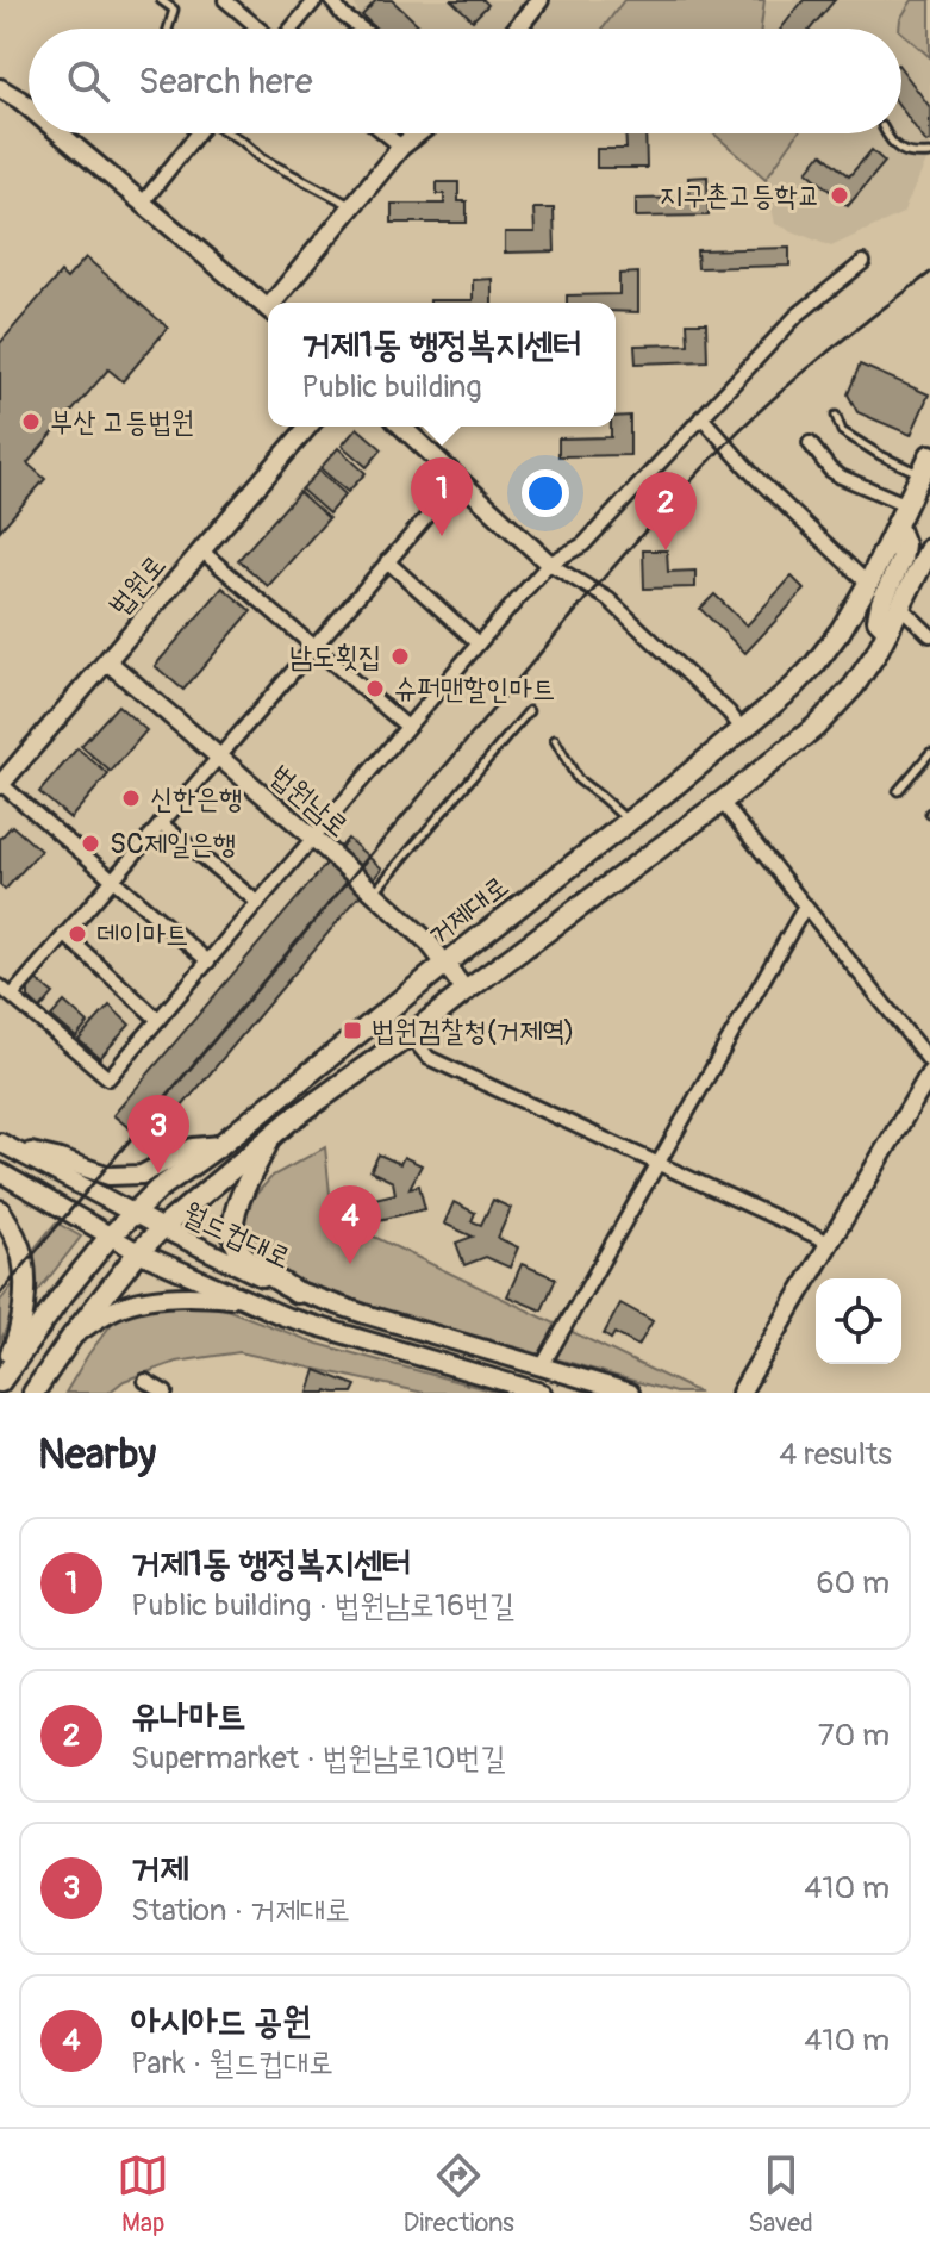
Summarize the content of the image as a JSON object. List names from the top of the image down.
{
  "streets": {
    "main road": [
      "법원로",
      "법원남로",
      "거제대로",
      "월드컵대로"
    ]
  },
  "crossings": [
    ["법원로", "법원남로"],
    ["법원남로", "거제대로"],
    ["거제대로", "월드컵대로"]
  ],
  "places": {
    "other": [
      "지구촌고등학교",
      "부산 고등법원",
      "남도횟집",
      "슈퍼맨할인마트",
      "신한은행",
      "SC제일은행",
      "데이마트"
    ],
    "transit": ["법원검찰청(거제역)"]
  },
  "page": {
    "search": "Search here",
    "popup": ["거제1동 행정복지센터", "Public building"],
    "pins": [
      "1",
      "2",
      "3",
      "4"
    ],
    "heading": ["Nearby", "4 results"],
    "list": [
      {
        "mark": "1",
        "name": "거제1동 행정복지센터",
        "note": "Public building · 법원남로16번길",
        "value": "60 m"
      },
      {
        "mark": "2",
        "name": "유나마트",
        "note": "Supermarket · 법원남로10번길",
        "value": "70 m"
      },
      {
        "mark": "3",
        "name": "거제",
        "note": "Station · 거제대로",
        "value": "410 m"
      },
      {
        "mark": "4",
        "name": "아시아드 공원",
        "note": "Park · 월드컵대로",
        "value": "410 m"
      }
    ],
    "nav": ["Map", "Directions", "Saved"]
  }
}
